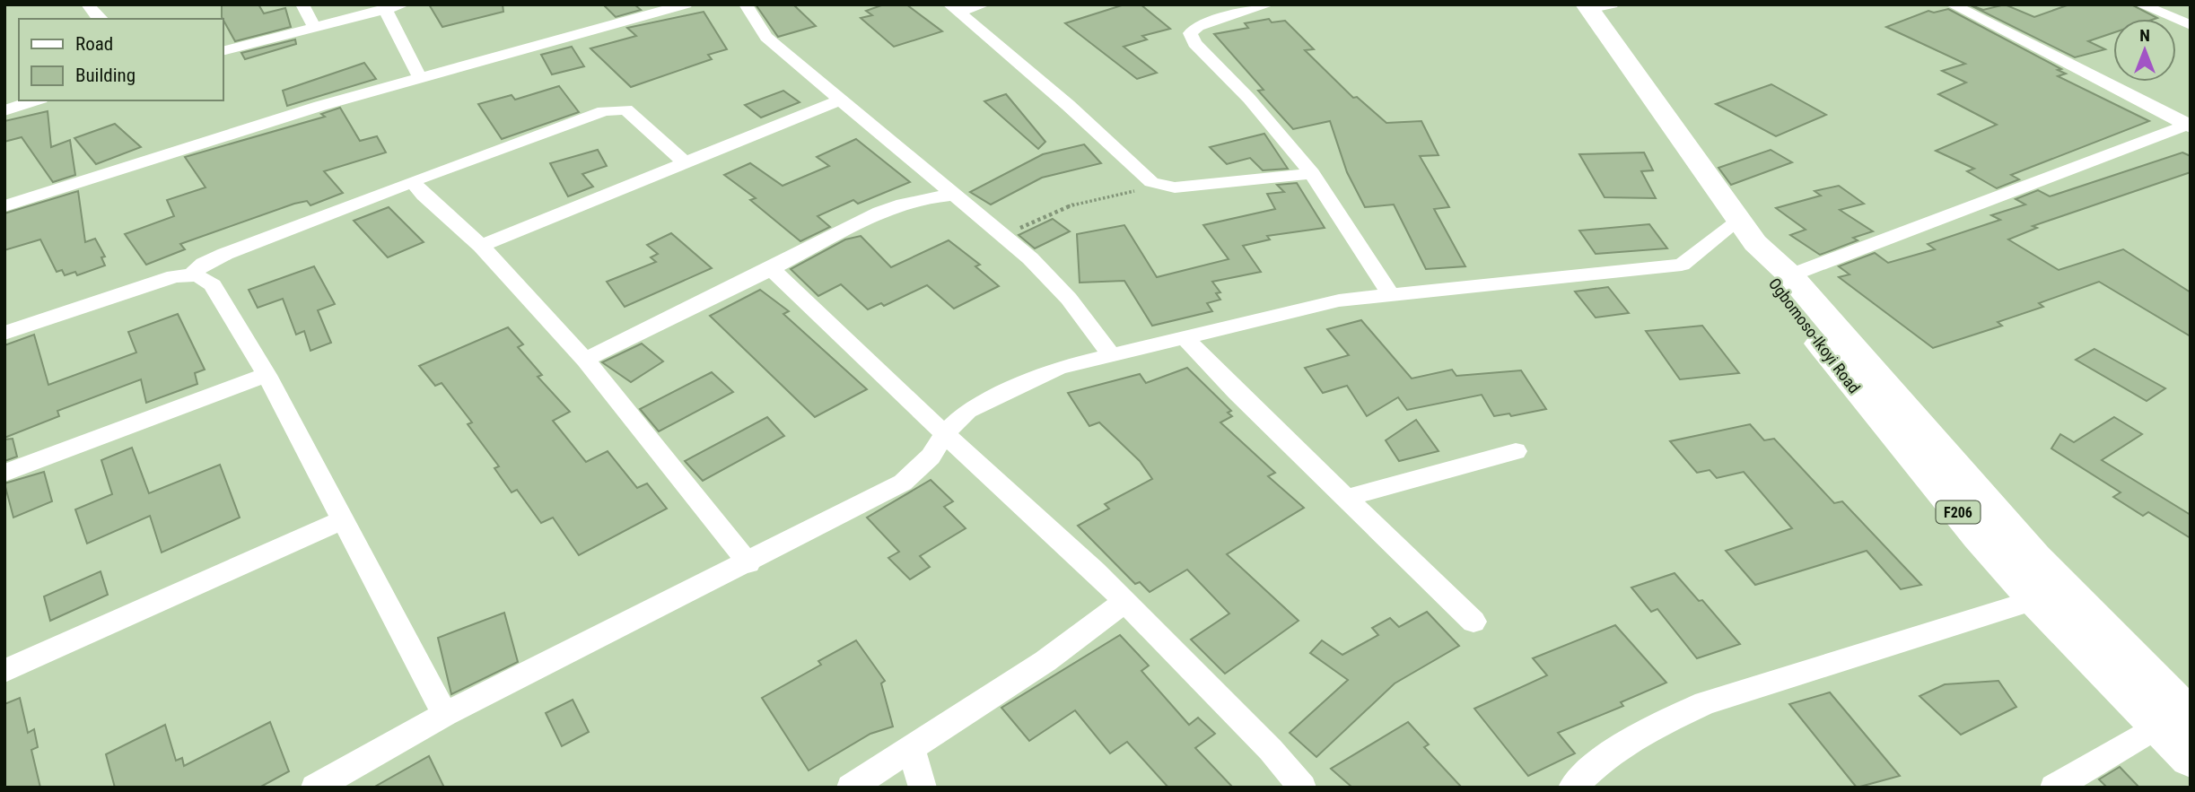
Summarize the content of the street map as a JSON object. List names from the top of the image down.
{
  "streets": {
    "main road": ["Ogbomoso-Ikoyi Road", "F206"]
  },
  "crossings": [
    ["Ogbomoso-Ikoyi Road", "F206"]
  ],
  "legend": ["Road", "Building"],
  "north": "top"
}
